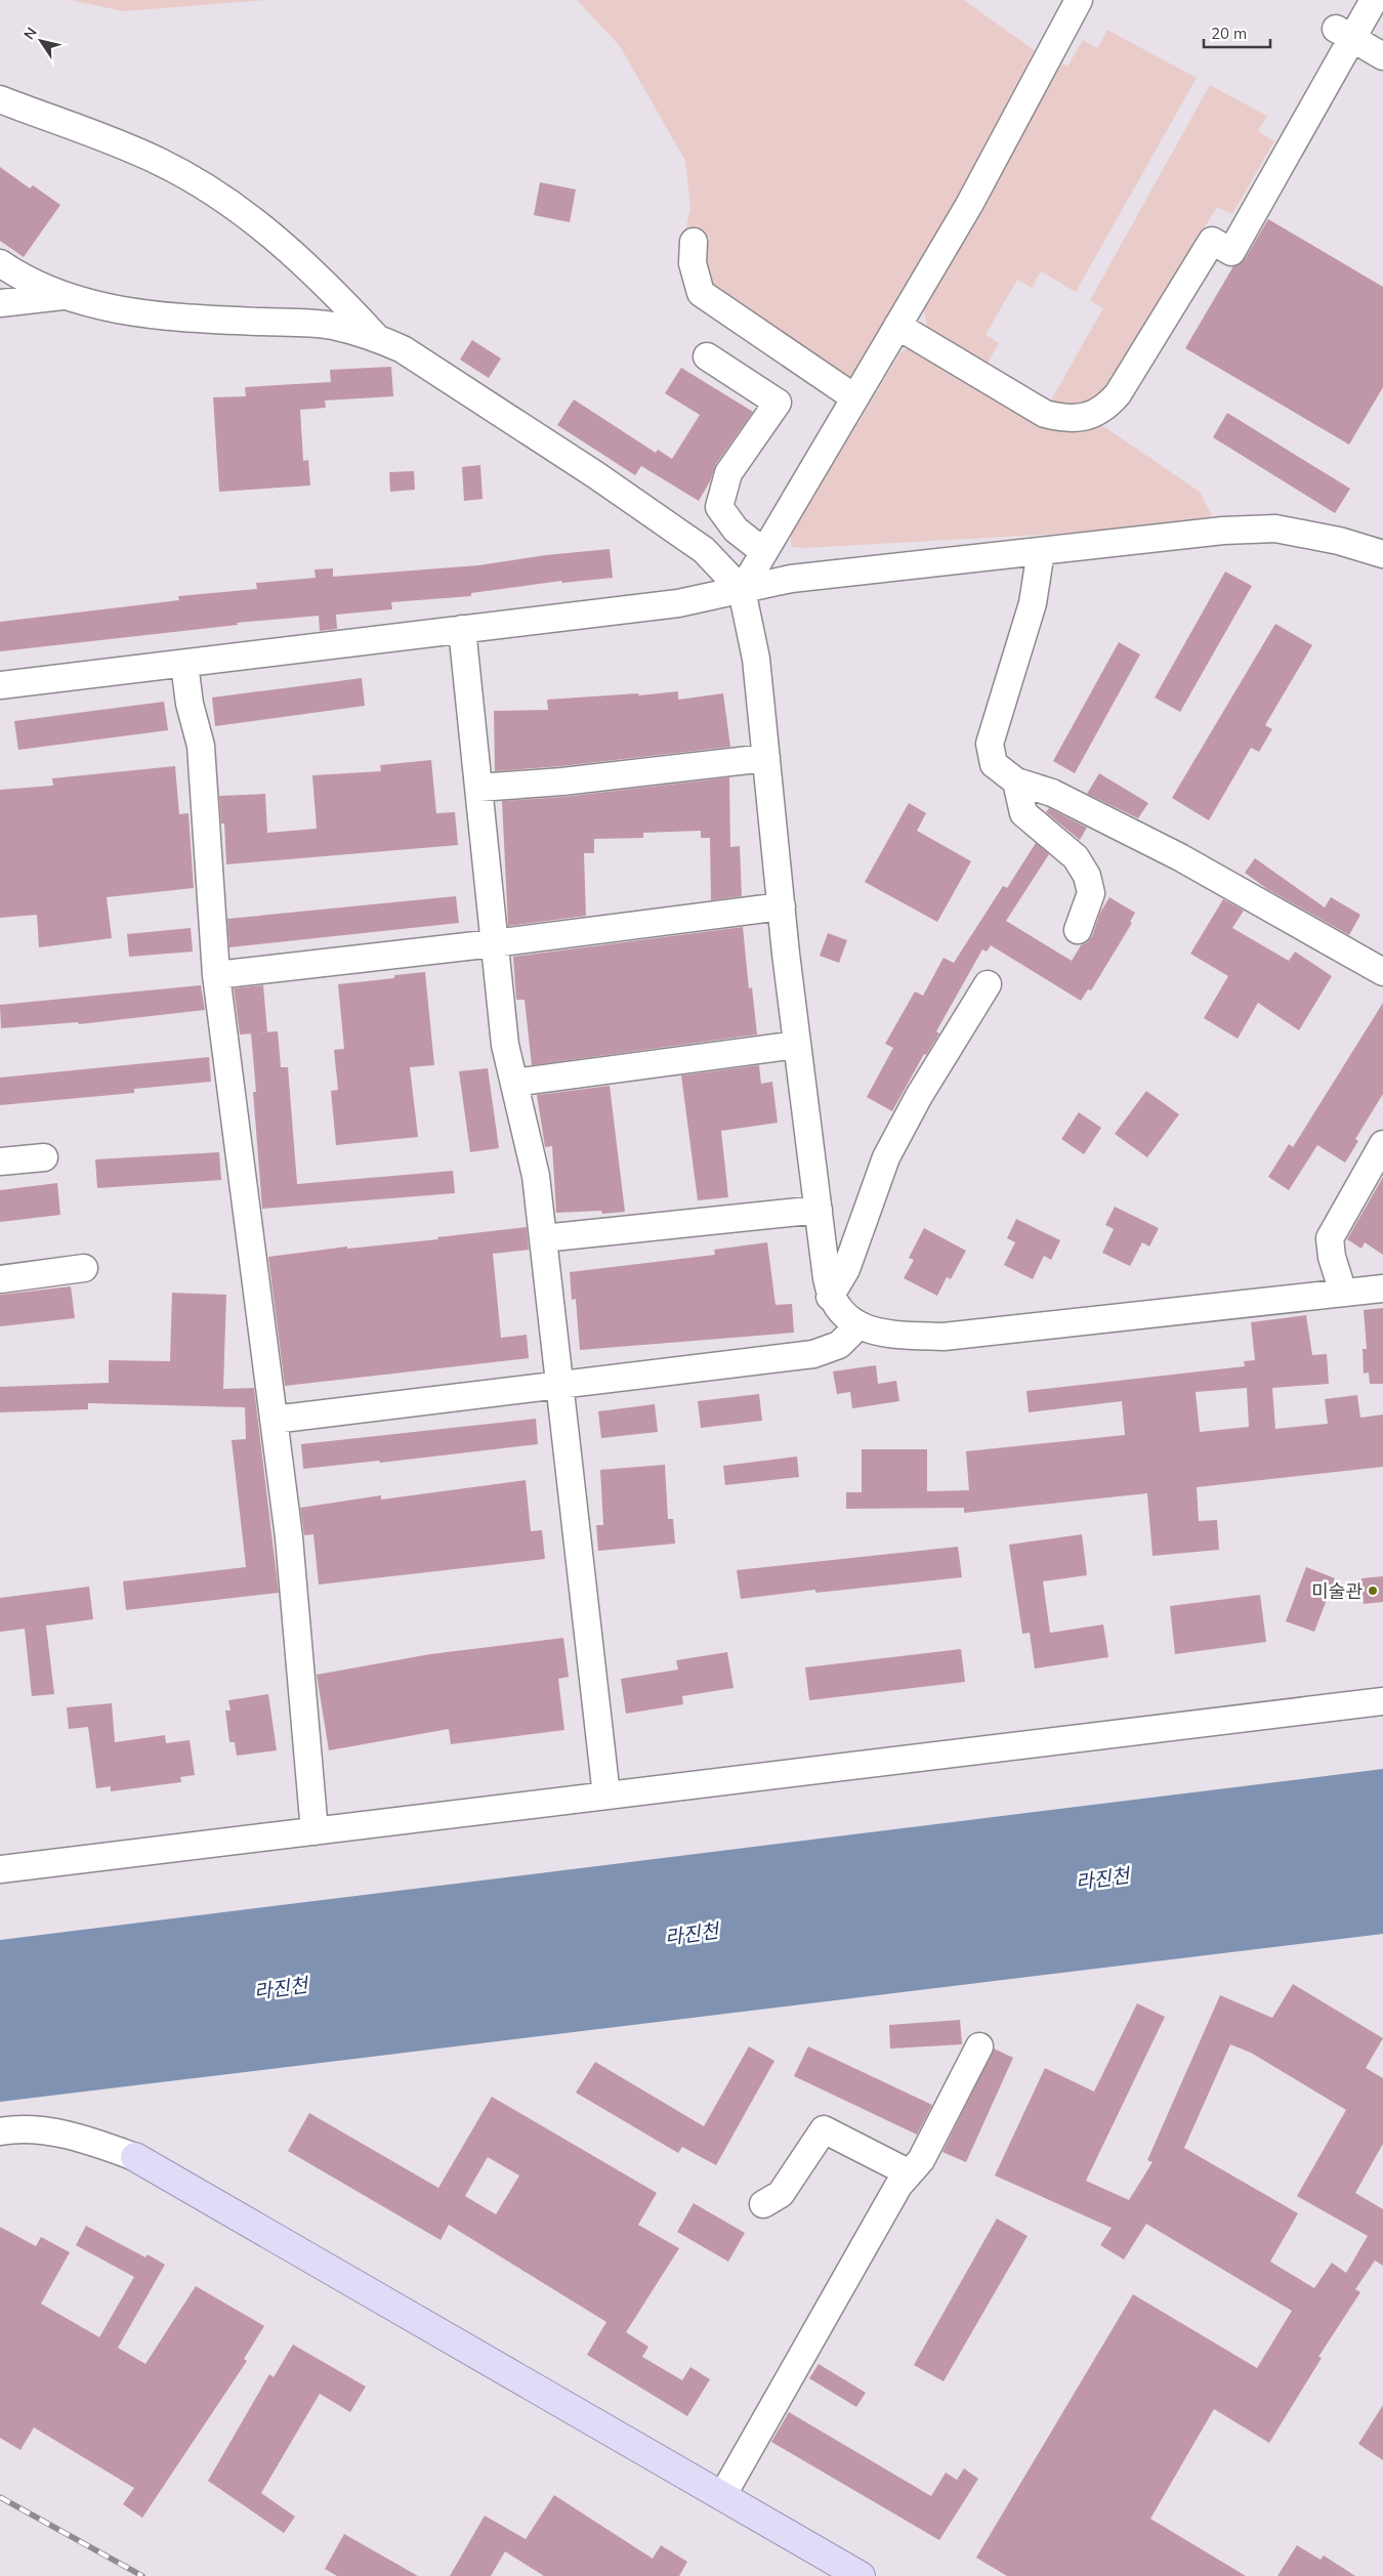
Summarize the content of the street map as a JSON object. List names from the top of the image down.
{
  "water": ["라진천"],
  "places": ["미술관"],
  "scale_bar": "20 m",
  "north": "top left"
}
